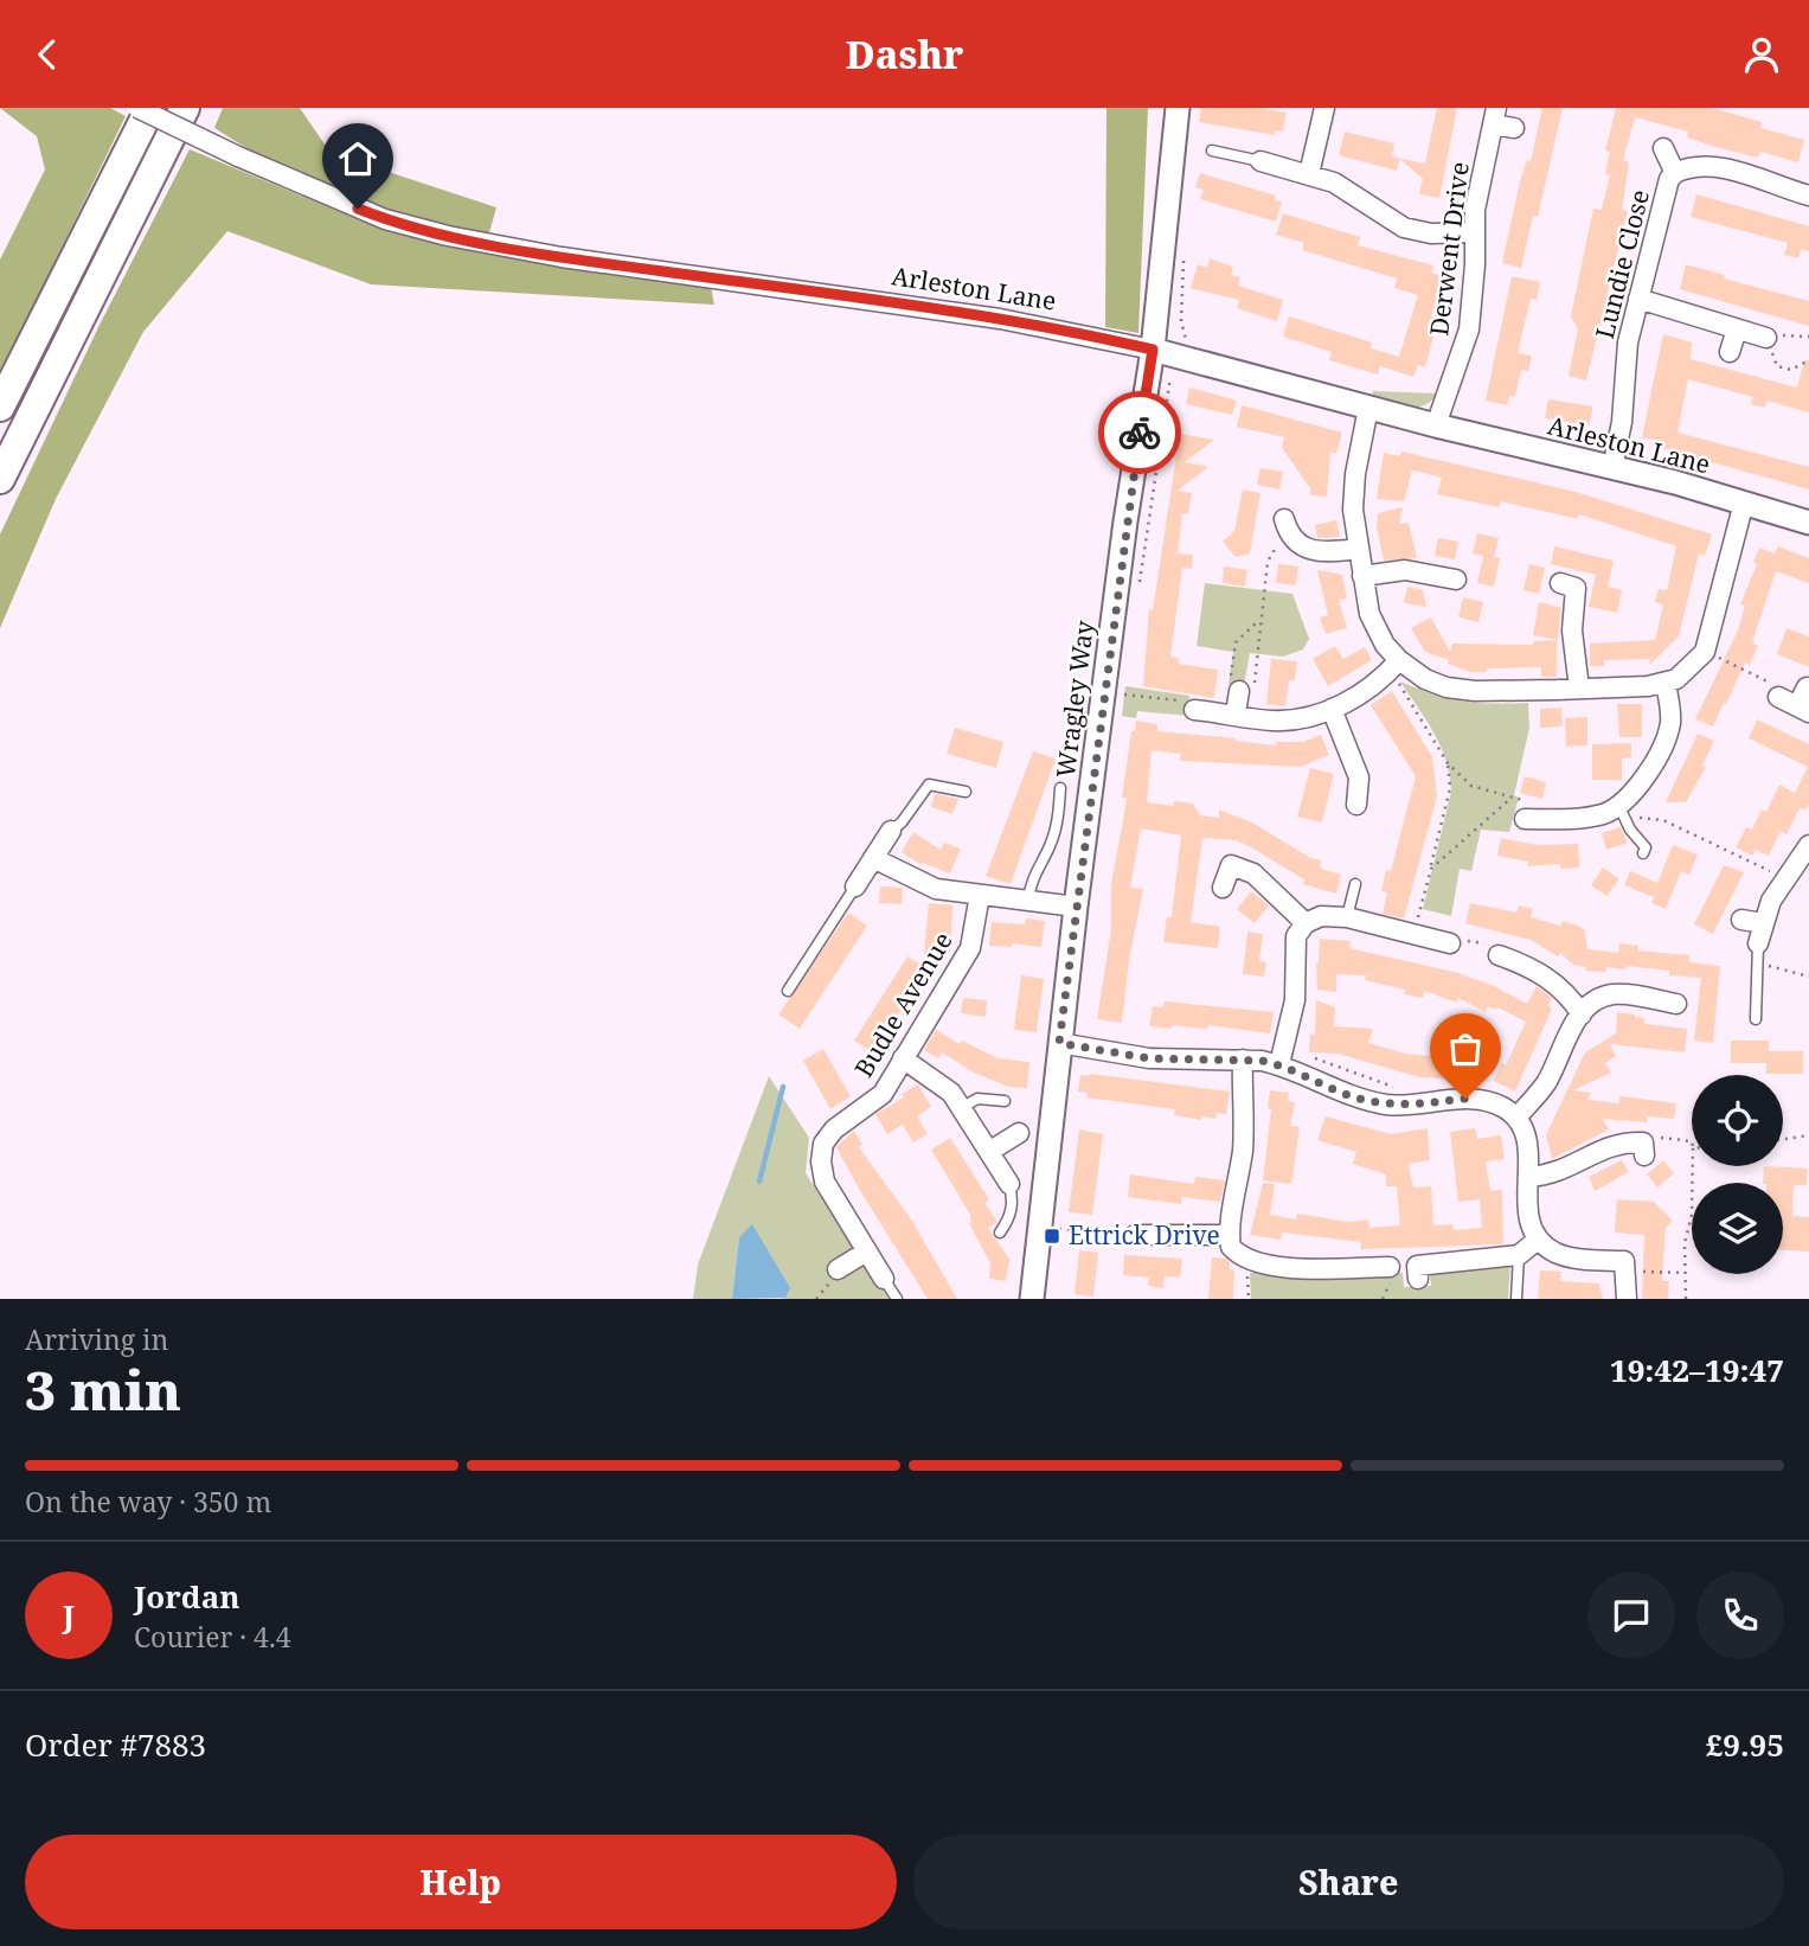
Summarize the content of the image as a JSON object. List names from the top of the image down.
{
  "streets": {
    "street": [
      "Derwent Drive",
      "Lundie Close",
      "Arleston Lane",
      "Wragley Way",
      "Budle Avenue"
    ]
  },
  "crossings": [
    ["Derwent Drive", "Arleston Lane"],
    ["Lundie Close", "Arleston Lane"],
    ["Arleston Lane", "Wragley Way"]
  ],
  "places": {
    "transit": ["Ettrick Drive"]
  },
  "page": {
    "header": "Dashr",
    "heading": ["3 min", "Arriving in", "19:42–19:47"],
    "panel": [
      "Jordan",
      "Courier · 4.4",
      "Order #7883",
      "£9.95"
    ],
    "bar": "On the way · 350 m",
    "round": "J",
    "buttons": ["Help", "Share"]
  }
}
